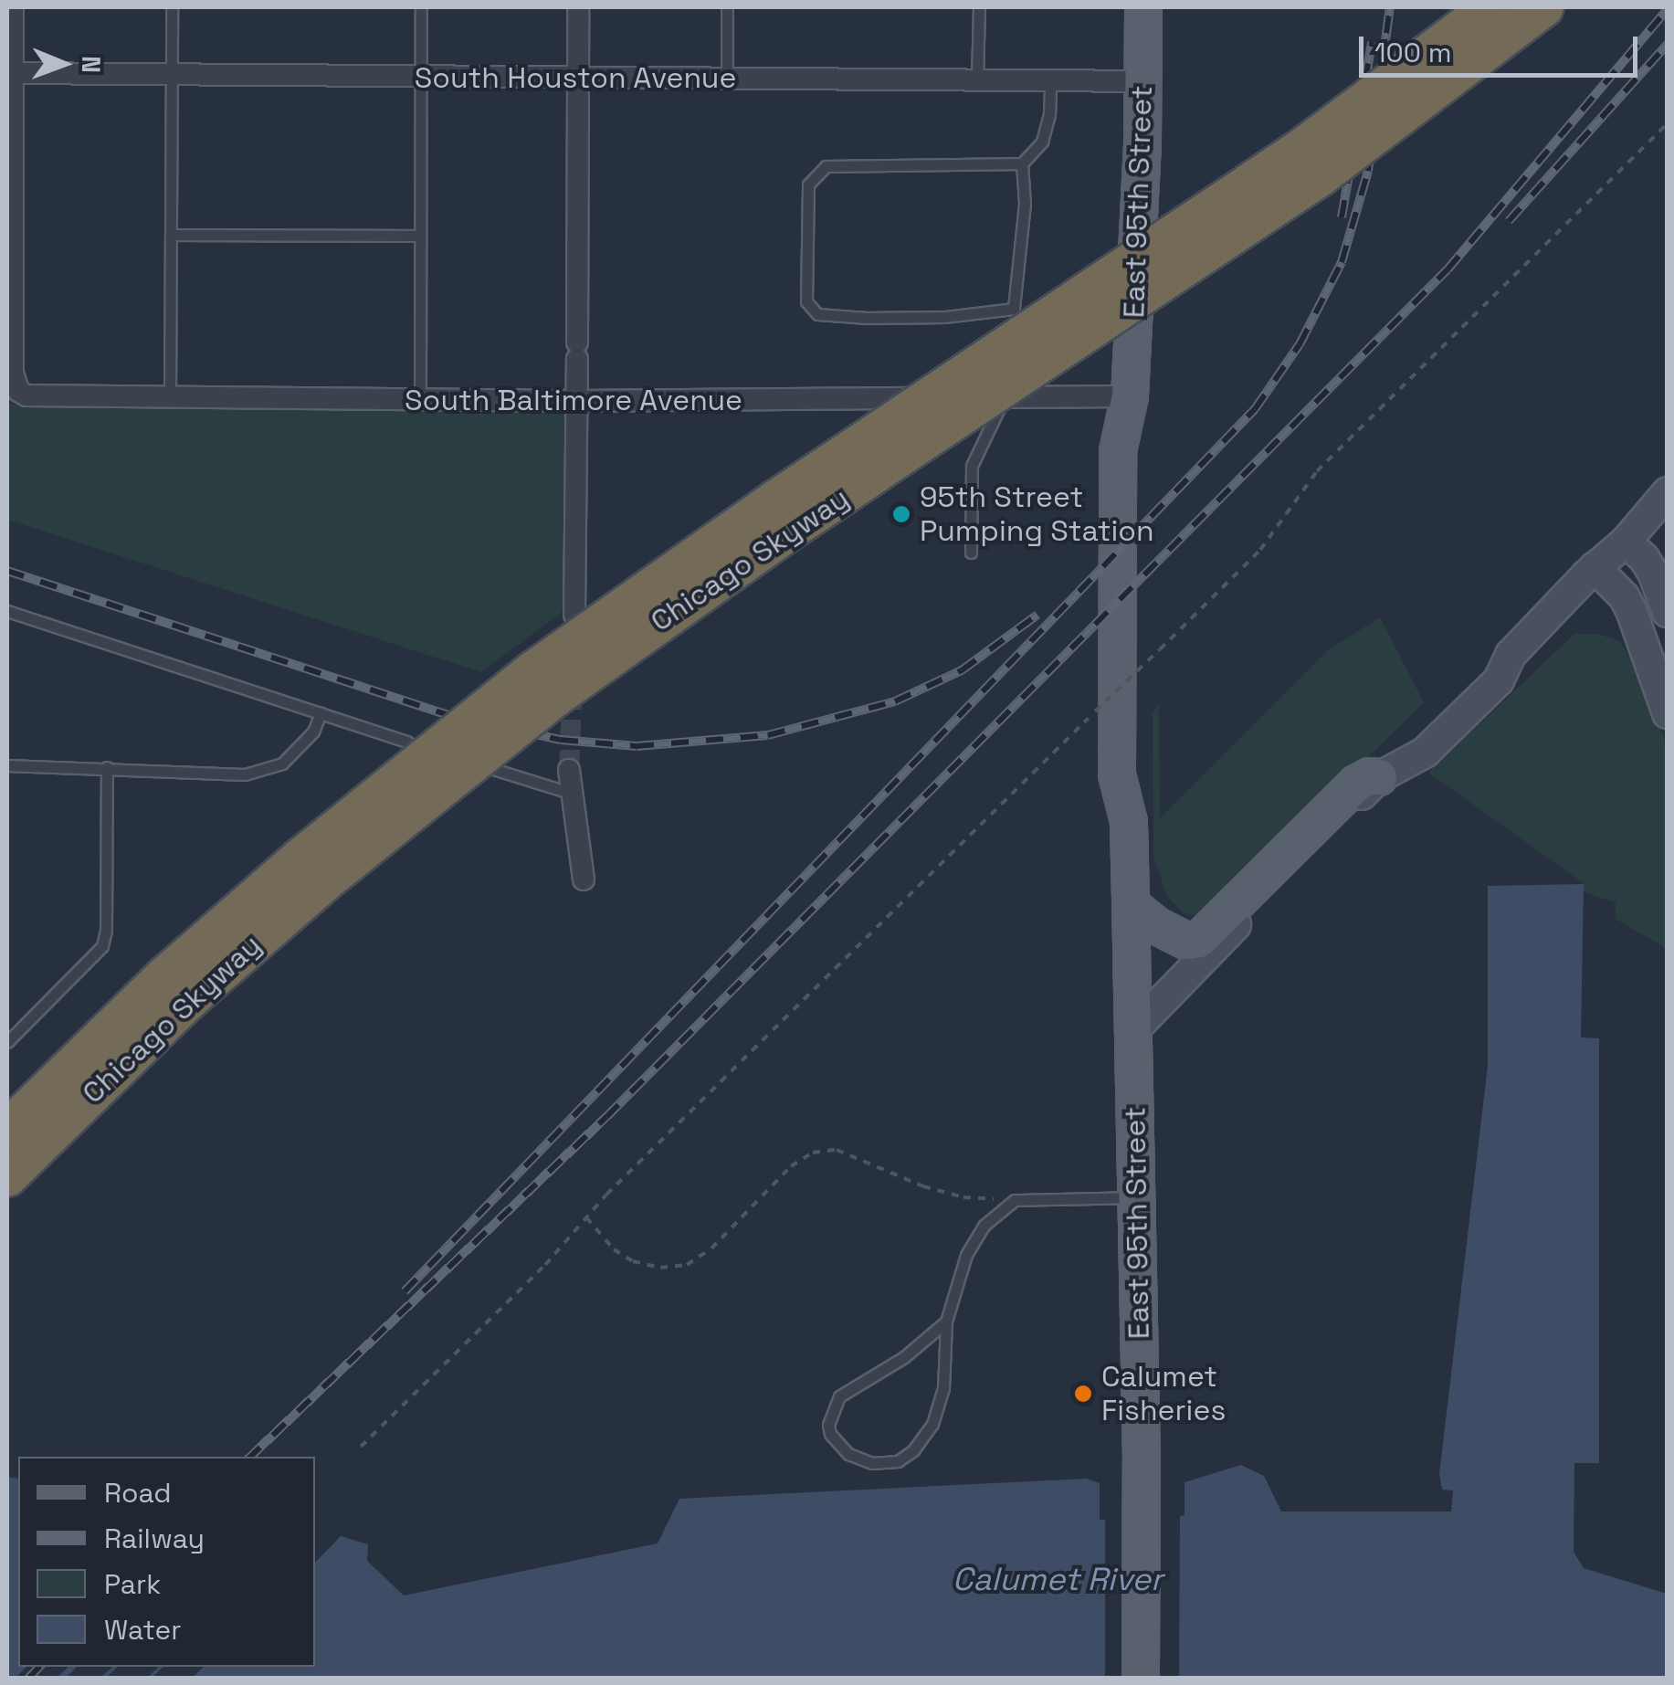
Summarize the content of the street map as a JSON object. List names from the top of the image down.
{
  "streets": {
    "highway": ["Chicago Skyway"],
    "main road": ["East 95th Street"],
    "street": ["South Houston Avenue", "South Baltimore Avenue"]
  },
  "crossings": [
    ["South Houston Avenue", "East 95th Street"],
    ["East 95th Street", "South Baltimore Avenue"]
  ],
  "water": ["Calumet River"],
  "places": ["95th Street Pumping Station", "Calumet Fisheries"],
  "legend": [
    "Road",
    "Railway",
    "Park",
    "Water"
  ],
  "scale_bar": "100 m",
  "north": "right"
}
